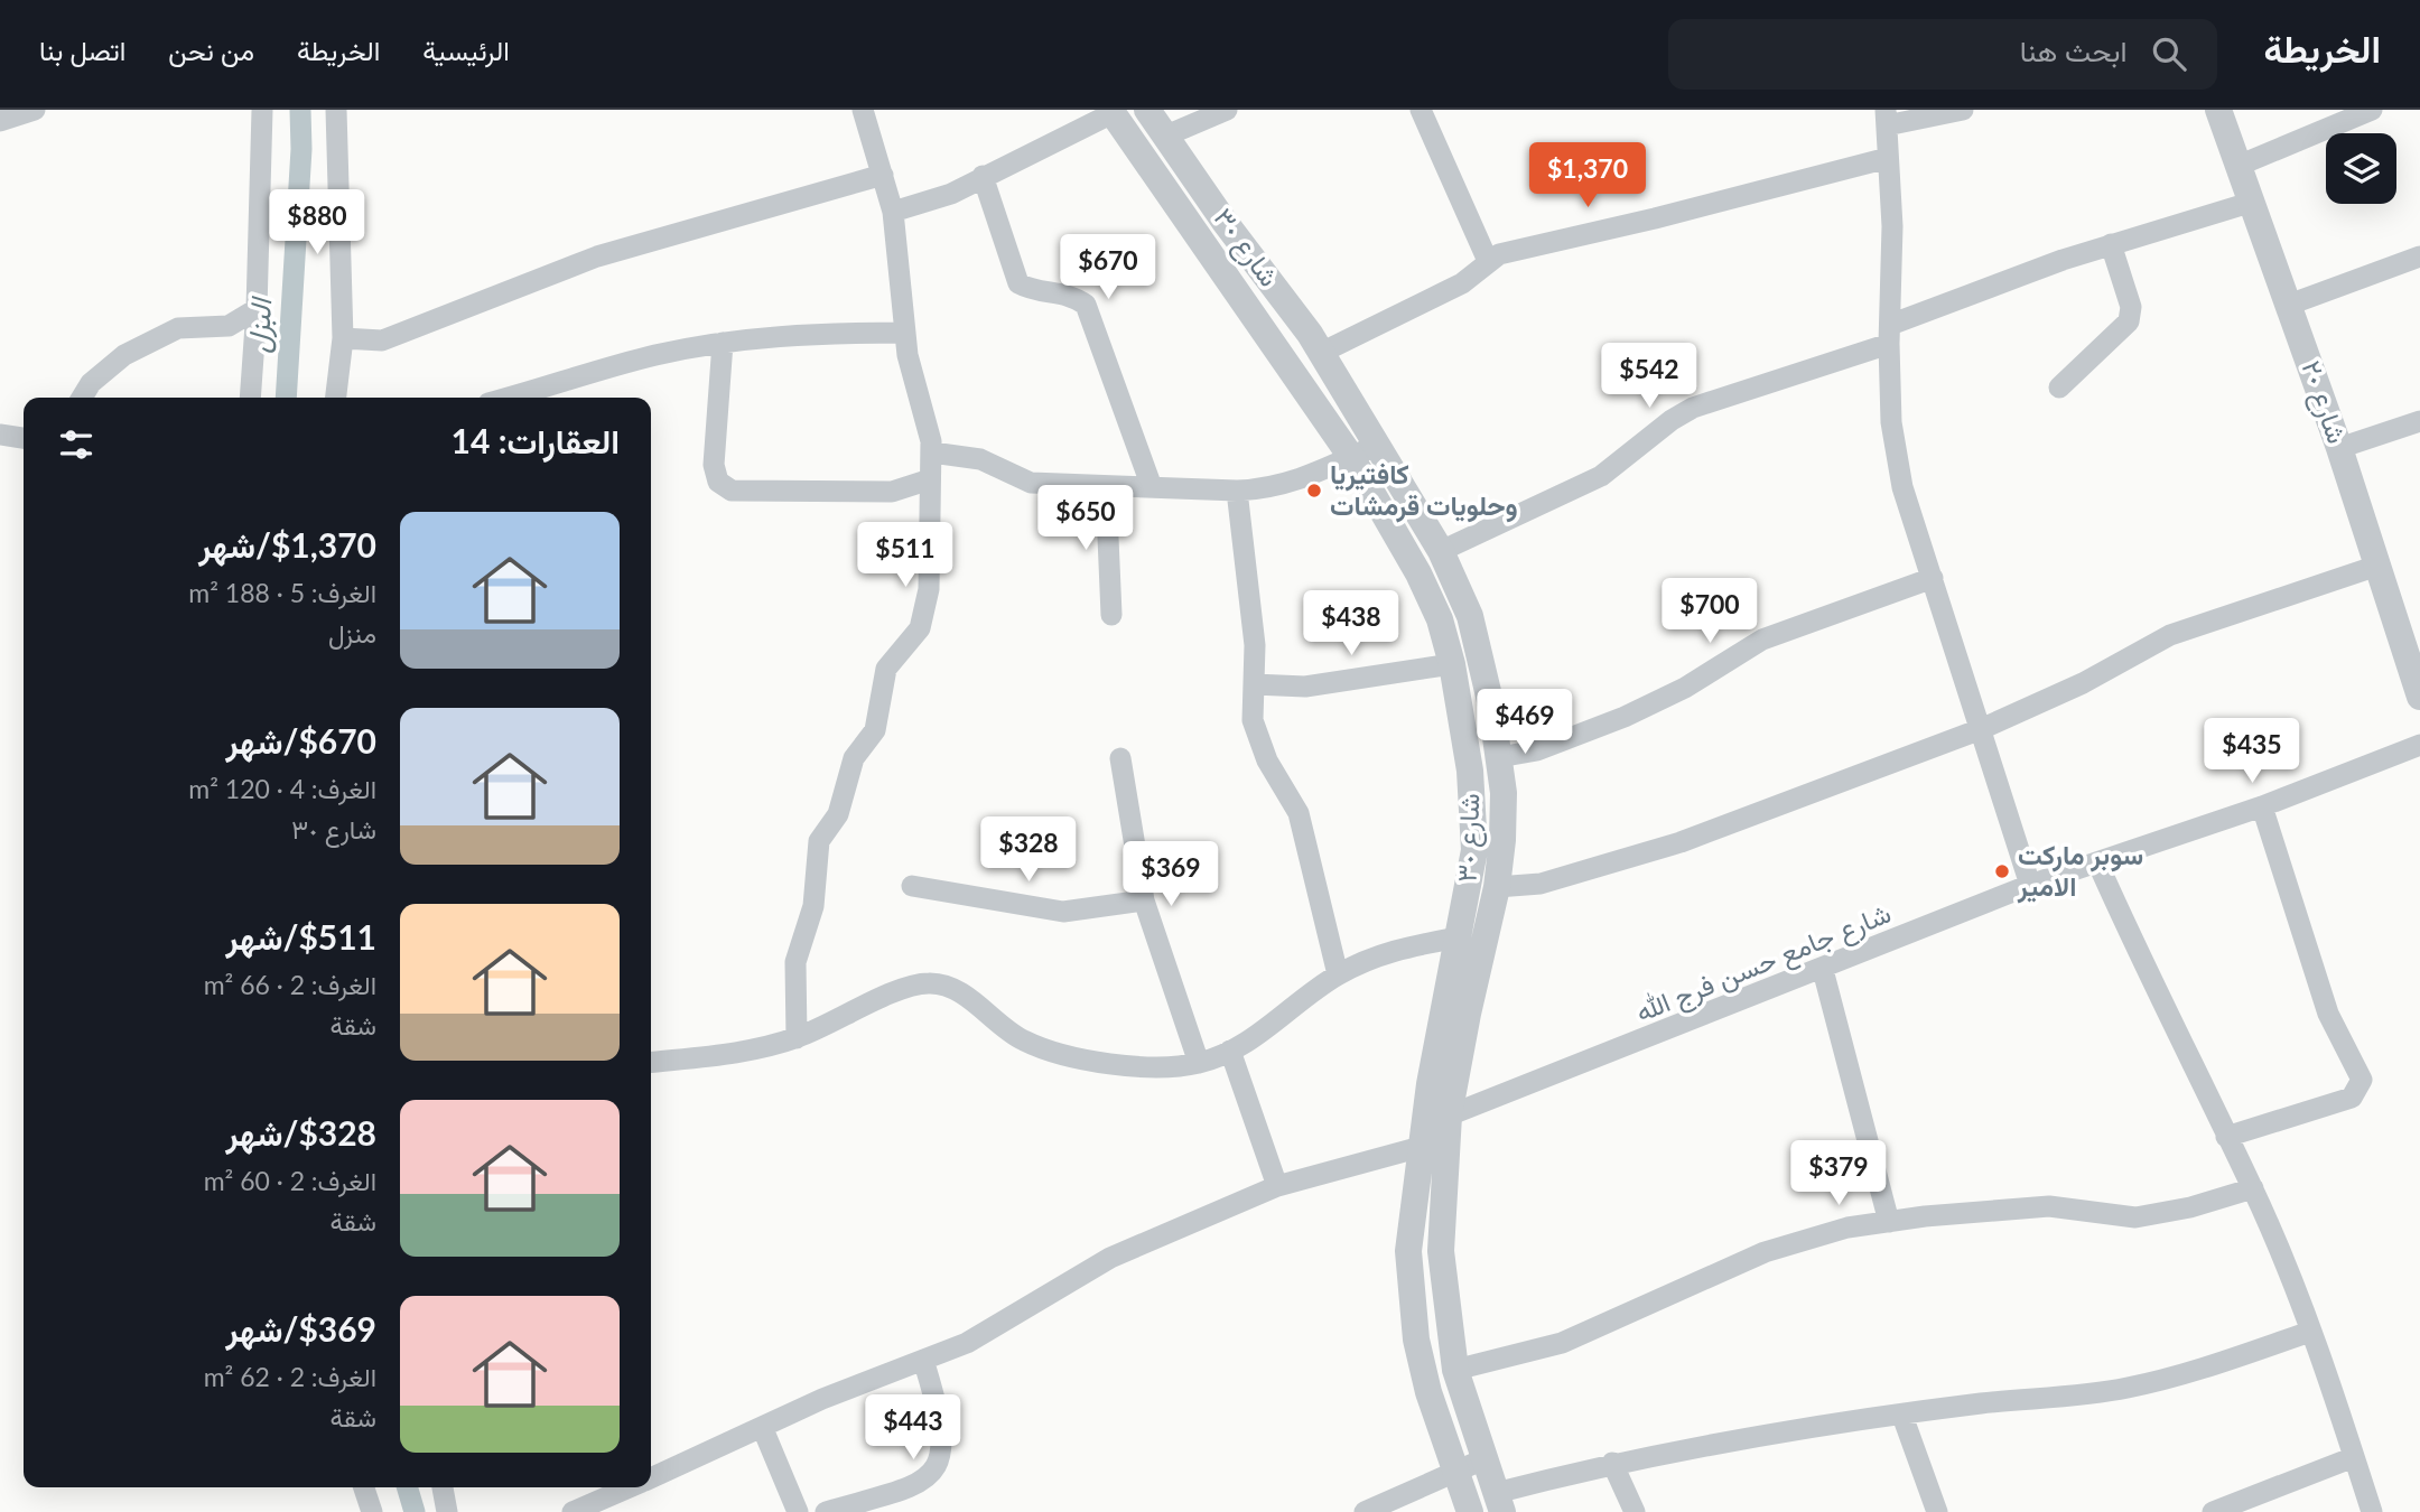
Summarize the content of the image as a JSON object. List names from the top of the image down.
{
  "streets": {
    "street": ["شارع ٣٠", "شارع ٢٠", "شارع جامع حسن فرج الله"]
  },
  "crossings": [
    ["شارع ٣٠", "شارع جامع حسن فرج الله"]
  ],
  "water": ["البزل"],
  "places": ["كافتيريا وحلويات قرمشات", "سوبر ماركت الامير"],
  "page": {
    "header": "الخريطة",
    "search": "ابحث هنا",
    "nav": [
      "الرئيسية",
      "الخريطة",
      "من نحن",
      "اتصل بنا"
    ],
    "price": [
      "$1,370",
      "$880",
      "$670",
      "$542",
      "$650",
      "$511",
      "$700",
      "$438",
      "$469",
      "$435",
      "$328",
      "$369",
      "$379",
      "$443"
    ],
    "heading": "العقارات: 14",
    "list": [
      {
        "name": "$1,370/شهر",
        "note": "الغرف: 5 · 188 m² · منزل"
      },
      {
        "name": "$670/شهر",
        "note": "الغرف: 4 · 120 m² · شارع ٣٠"
      },
      {
        "name": "$511/شهر",
        "note": "الغرف: 2 · 66 m² · شقة"
      },
      {
        "name": "$328/شهر",
        "note": "الغرف: 2 · 60 m² · شقة"
      },
      {
        "name": "$369/شهر",
        "note": "الغرف: 2 · 62 m² · شقة"
      }
    ]
  }
}
